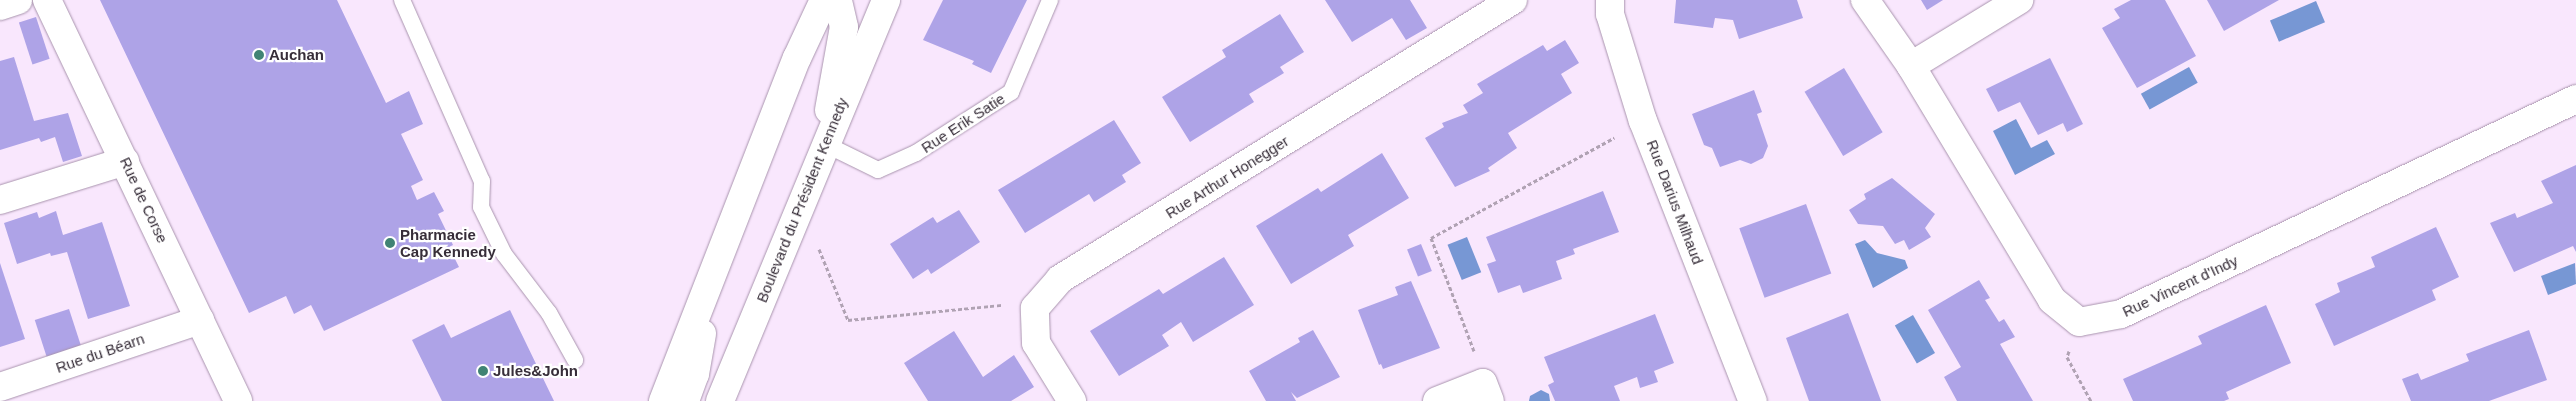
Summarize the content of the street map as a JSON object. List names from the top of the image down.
{
  "streets": {
    "street": [
      "Rue Arthur Honegger",
      "Rue de Corse",
      "Boulevard du Président Kennedy",
      "Rue Darius Milhaud",
      "Rue Vincent d'Indy",
      "Rue du Béarn"
    ],
    "lane": ["Rue Erik Satie"]
  },
  "crossings": [
    ["Rue Erik Satie", "Boulevard du Président Kennedy"],
    ["Rue de Corse", "Rue du Béarn"]
  ],
  "places": ["Auchan", "Pharmacie Cap Kennedy", "Jules&John"]
}
